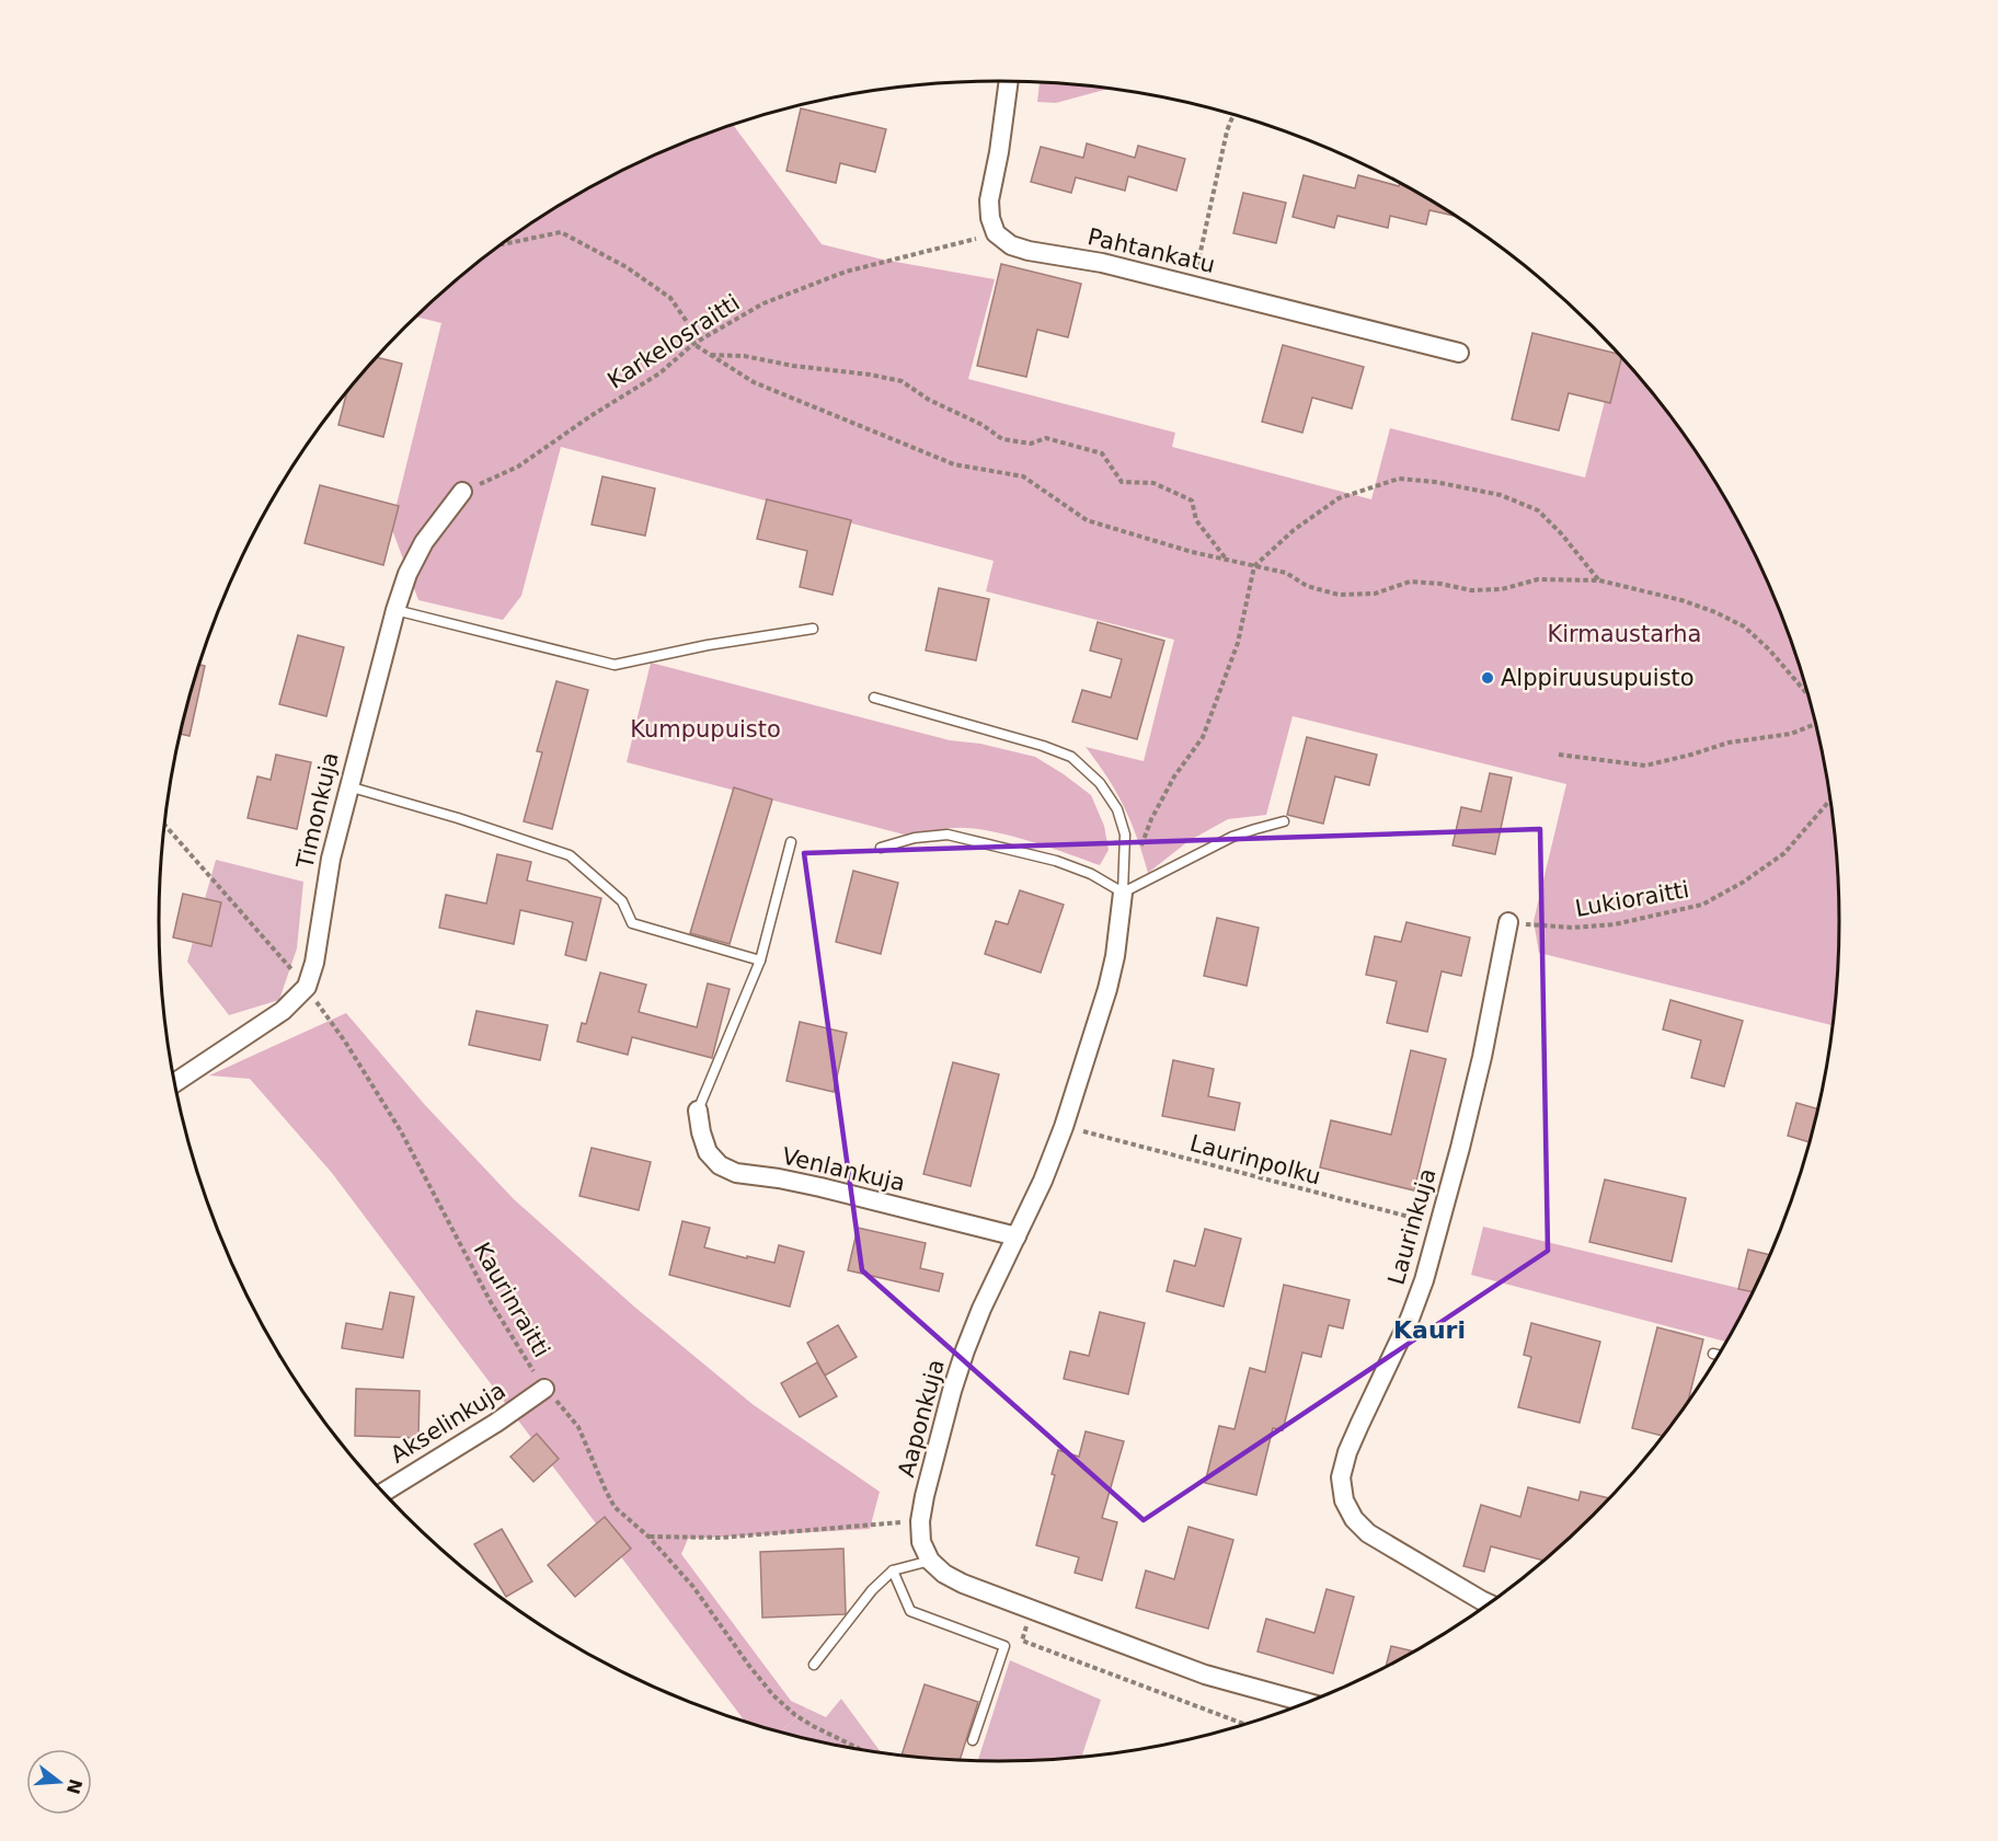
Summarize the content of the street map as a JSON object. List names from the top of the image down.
{
  "streets": {
    "street": [
      "Pahtankatu",
      "Timonkuja",
      "Venlankuja",
      "Laurinkuja",
      "Aaponkuja",
      "Akselinkuja"
    ],
    "path": [
      "Karkelosraitti",
      "Lukioraitti",
      "Laurinpolku",
      "Kaurinraitti"
    ]
  },
  "crossings": [
    ["Pahtankatu", "Karkelosraitti"],
    ["Karkelosraitti", "Timonkuja"],
    ["Timonkuja", "Kaurinraitti"],
    ["Lukioraitti", "Laurinkuja"],
    ["Laurinpolku", "Laurinkuja"],
    ["Laurinpolku", "Aaponkuja"],
    ["Venlankuja", "Aaponkuja"],
    ["Kaurinraitti", "Akselinkuja"]
  ],
  "districts": ["Kauri"],
  "parks": ["Kirmaustarha", "Kumpupuisto"],
  "places": ["Alppiruusupuisto"],
  "north": "right"
}
